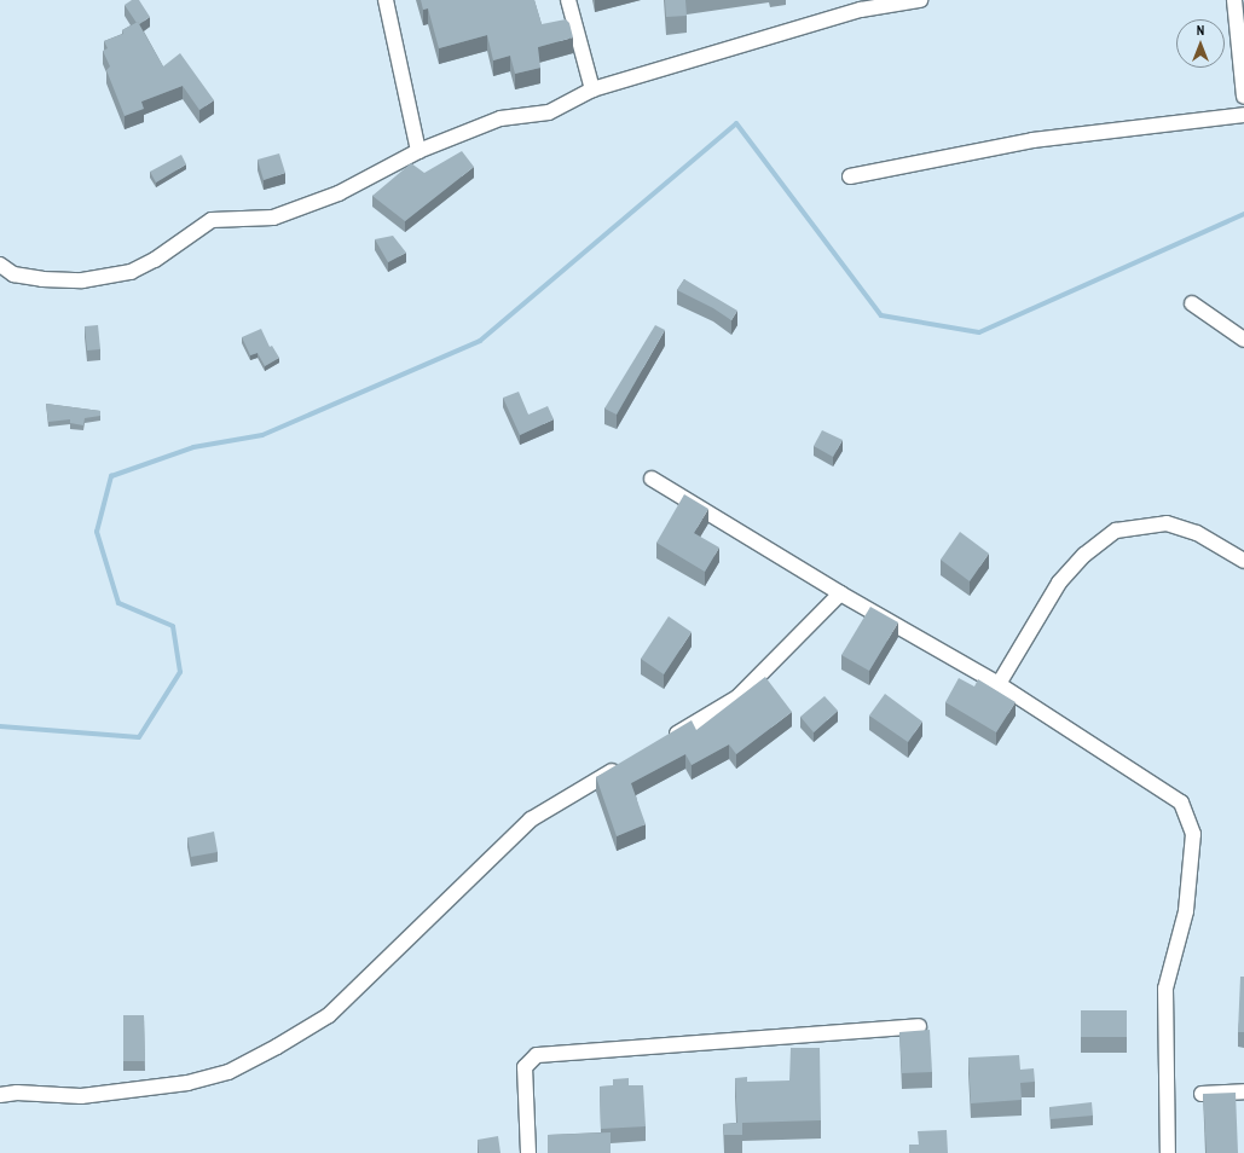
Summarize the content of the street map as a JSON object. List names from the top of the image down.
{
  "north": "top"
}
